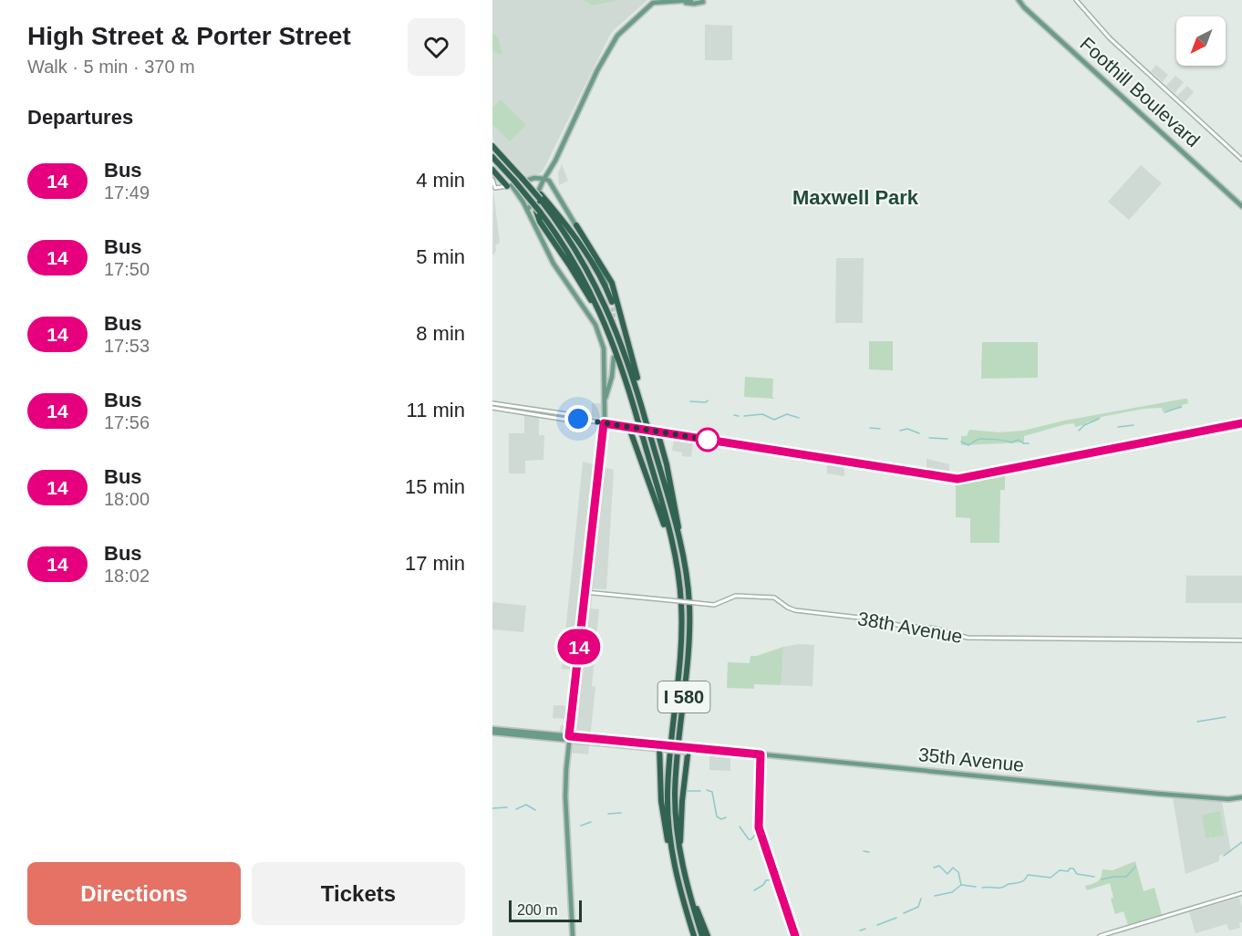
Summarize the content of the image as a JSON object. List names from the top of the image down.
{
  "streets": {
    "highway": ["I 580"],
    "main road": ["Foothill Boulevard", "35th Avenue"],
    "street": ["38th Avenue"]
  },
  "districts": ["Maxwell Park"],
  "lines": ["bus line 14"],
  "scale_bar": "200 m",
  "north": "bottom left",
  "page": {
    "heading": [
      ["High Street & Porter Street", "Walk · 5 min · 370 m"],
      "Departures"
    ],
    "on_map": "14",
    "list": [
      {
        "mark": "14",
        "name": "Bus",
        "note": "17:49",
        "value": "4 min"
      },
      {
        "mark": "14",
        "name": "Bus",
        "note": "17:50",
        "value": "5 min"
      },
      {
        "mark": "14",
        "name": "Bus",
        "note": "17:53",
        "value": "8 min"
      },
      {
        "mark": "14",
        "name": "Bus",
        "note": "17:56",
        "value": "11 min"
      },
      {
        "mark": "14",
        "name": "Bus",
        "note": "18:00",
        "value": "15 min"
      },
      {
        "mark": "14",
        "name": "Bus",
        "note": "18:02",
        "value": "17 min"
      }
    ],
    "buttons": ["Directions", "Tickets"],
    "scale": "200 m"
  }
}
